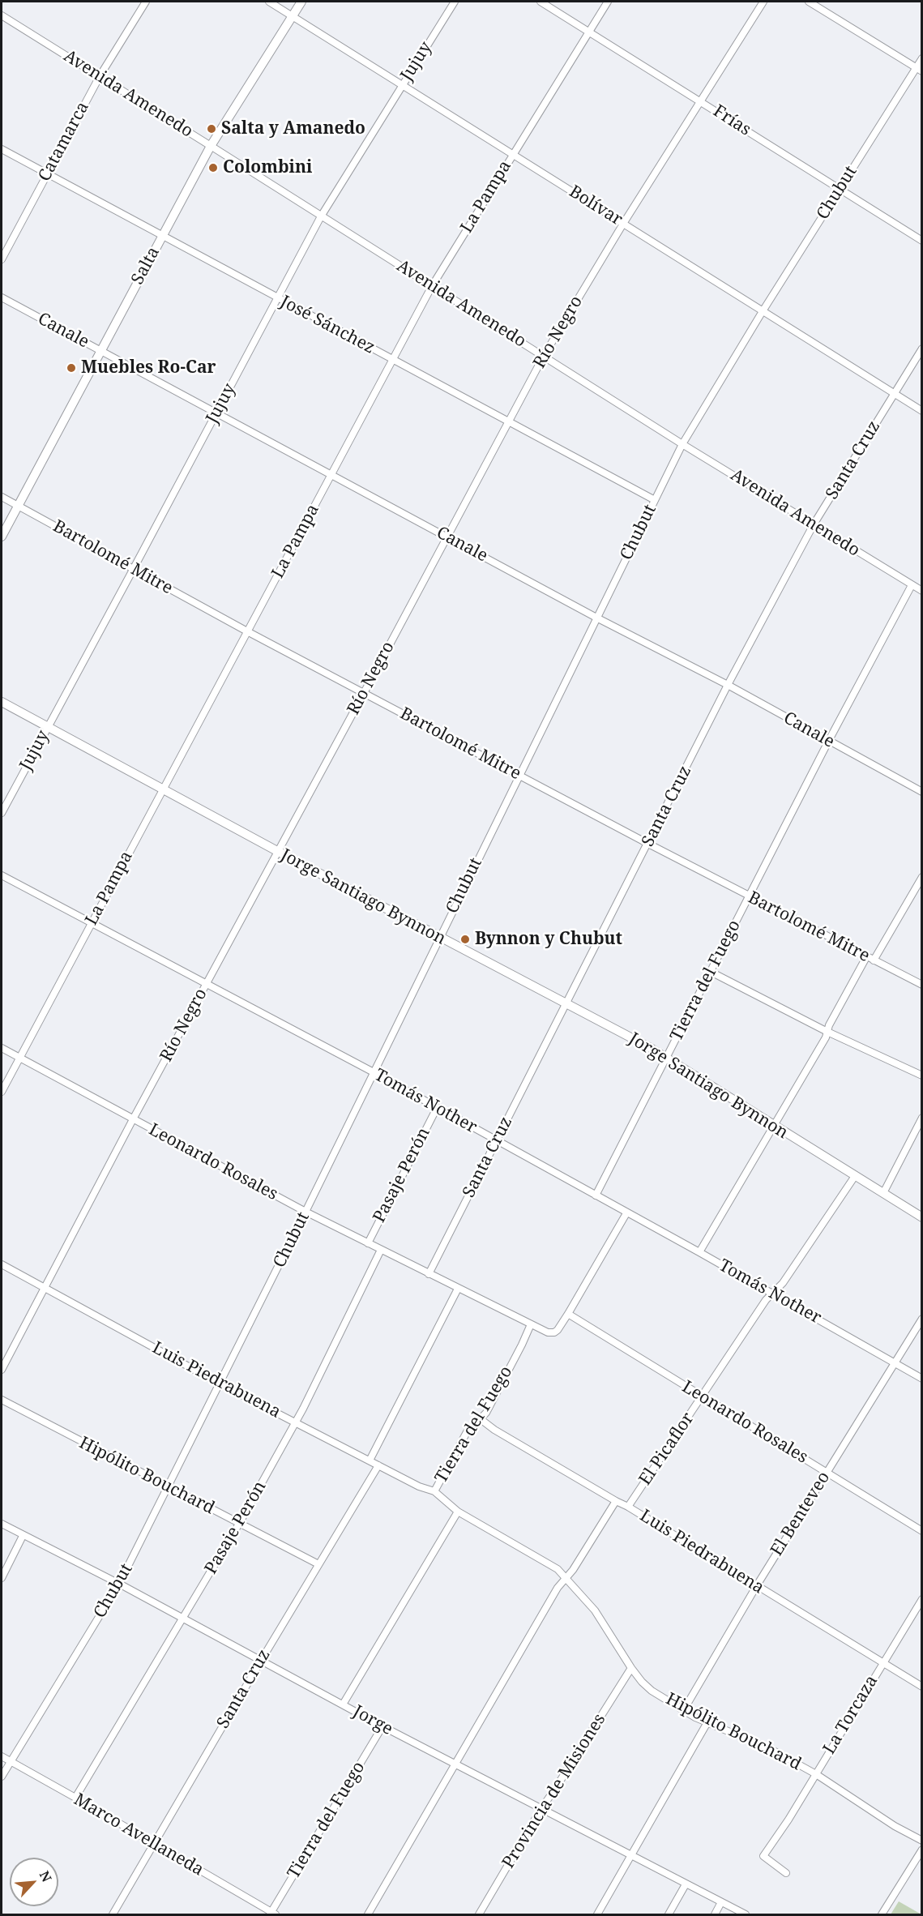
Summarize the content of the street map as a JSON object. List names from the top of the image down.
{
  "streets": {
    "street": [
      "Jujuy",
      "Avenida Amenedo",
      "Frías",
      "Catamarca",
      "Chubut",
      "La Pampa",
      "Bolívar",
      "Salta",
      "José Sánchez",
      "Canale",
      "Río Negro",
      "Santa Cruz",
      "Bartolomé Mitre",
      "Jorge Santiago Bynnon",
      "Tierra del Fuego",
      "Tomás Nother",
      "Leonardo Rosales",
      "Pasaje Perón",
      "Luis Piedrabuena",
      "El Picaflor",
      "Hipólito Bouchard",
      "El Benteveo",
      "La Torcaza",
      "Jorge",
      "Provincia de Misiones",
      "Marco Avellaneda"
    ]
  },
  "crossings": [
    ["Jujuy", "Avenida Amenedo"],
    ["Jujuy", "Bolívar"],
    ["Jujuy", "José Sánchez"],
    ["Jujuy", "Canale"],
    ["Jujuy", "Bartolomé Mitre"],
    ["Jujuy", "Jorge Santiago Bynnon"],
    ["Avenida Amenedo", "Catamarca"],
    ["Avenida Amenedo", "Chubut"],
    ["Avenida Amenedo", "La Pampa"],
    ["Avenida Amenedo", "Salta"],
    ["Avenida Amenedo", "Río Negro"],
    ["Avenida Amenedo", "Santa Cruz"],
    ["Avenida Amenedo", "Tierra del Fuego"],
    ["Frías", "Chubut"],
    ["Frías", "La Pampa"],
    ["Frías", "Río Negro"],
    ["Catamarca", "José Sánchez"],
    ["Chubut", "Bolívar"],
    ["Chubut", "José Sánchez"],
    ["Chubut", "Canale"],
    ["Chubut", "Bartolomé Mitre"],
    ["Chubut", "Jorge Santiago Bynnon"],
    ["Chubut", "Tomás Nother"],
    ["Chubut", "Leonardo Rosales"],
    ["Chubut", "Luis Piedrabuena"],
    ["Chubut", "Hipólito Bouchard"],
    ["Chubut", "Jorge"],
    ["Chubut", "Marco Avellaneda"],
    ["La Pampa", "Bolívar"],
    ["La Pampa", "José Sánchez"],
    ["La Pampa", "Canale"],
    ["La Pampa", "Bartolomé Mitre"],
    ["La Pampa", "Jorge Santiago Bynnon"],
    ["La Pampa", "Tomás Nother"],
    ["La Pampa", "Leonardo Rosales"],
    ["Bolívar", "Salta"],
    ["Bolívar", "Río Negro"],
    ["Bolívar", "Santa Cruz"],
    ["Salta", "José Sánchez"],
    ["Salta", "Canale"],
    ["Salta", "Bartolomé Mitre"],
    ["José Sánchez", "Río Negro"],
    ["Canale", "Río Negro"],
    ["Canale", "Santa Cruz"],
    ["Canale", "Tierra del Fuego"],
    ["Río Negro", "Bartolomé Mitre"],
    ["Río Negro", "Jorge Santiago Bynnon"],
    ["Río Negro", "Tomás Nother"],
    ["Río Negro", "Leonardo Rosales"],
    ["Río Negro", "Luis Piedrabuena"],
    ["Santa Cruz", "Bartolomé Mitre"],
    ["Santa Cruz", "Jorge Santiago Bynnon"],
    ["Santa Cruz", "Tomás Nother"],
    ["Santa Cruz", "Leonardo Rosales"],
    ["Santa Cruz", "Luis Piedrabuena"],
    ["Santa Cruz", "Hipólito Bouchard"],
    ["Santa Cruz", "Jorge"],
    ["Santa Cruz", "Marco Avellaneda"],
    ["Bartolomé Mitre", "Tierra del Fuego"],
    ["Jorge Santiago Bynnon", "Tierra del Fuego"],
    ["Jorge Santiago Bynnon", "El Picaflor"],
    ["Tierra del Fuego", "Tomás Nother"],
    ["Tierra del Fuego", "Leonardo Rosales"],
    ["Tierra del Fuego", "Luis Piedrabuena"],
    ["Tierra del Fuego", "Hipólito Bouchard"],
    ["Tierra del Fuego", "Jorge"],
    ["Tierra del Fuego", "Marco Avellaneda"],
    ["Tomás Nother", "Pasaje Perón"],
    ["Tomás Nother", "El Picaflor"],
    ["Tomás Nother", "El Benteveo"],
    ["Leonardo Rosales", "Pasaje Perón"],
    ["Leonardo Rosales", "El Picaflor"],
    ["Leonardo Rosales", "El Benteveo"],
    ["Pasaje Perón", "Luis Piedrabuena"],
    ["Pasaje Perón", "Hipólito Bouchard"],
    ["Pasaje Perón", "Jorge"],
    ["Pasaje Perón", "Marco Avellaneda"],
    ["Luis Piedrabuena", "El Picaflor"],
    ["Luis Piedrabuena", "Hipólito Bouchard"],
    ["Luis Piedrabuena", "El Benteveo"],
    ["Luis Piedrabuena", "La Torcaza"],
    ["Hipólito Bouchard", "El Benteveo"],
    ["Hipólito Bouchard", "La Torcaza"],
    ["Hipólito Bouchard", "Provincia de Misiones"],
    ["Jorge", "Provincia de Misiones"]
  ],
  "places": [
    "Salta y Amanedo",
    "Colombini",
    "Muebles Ro-Car",
    "Bynnon y Chubut"
  ],
  "north": "top right"
}
